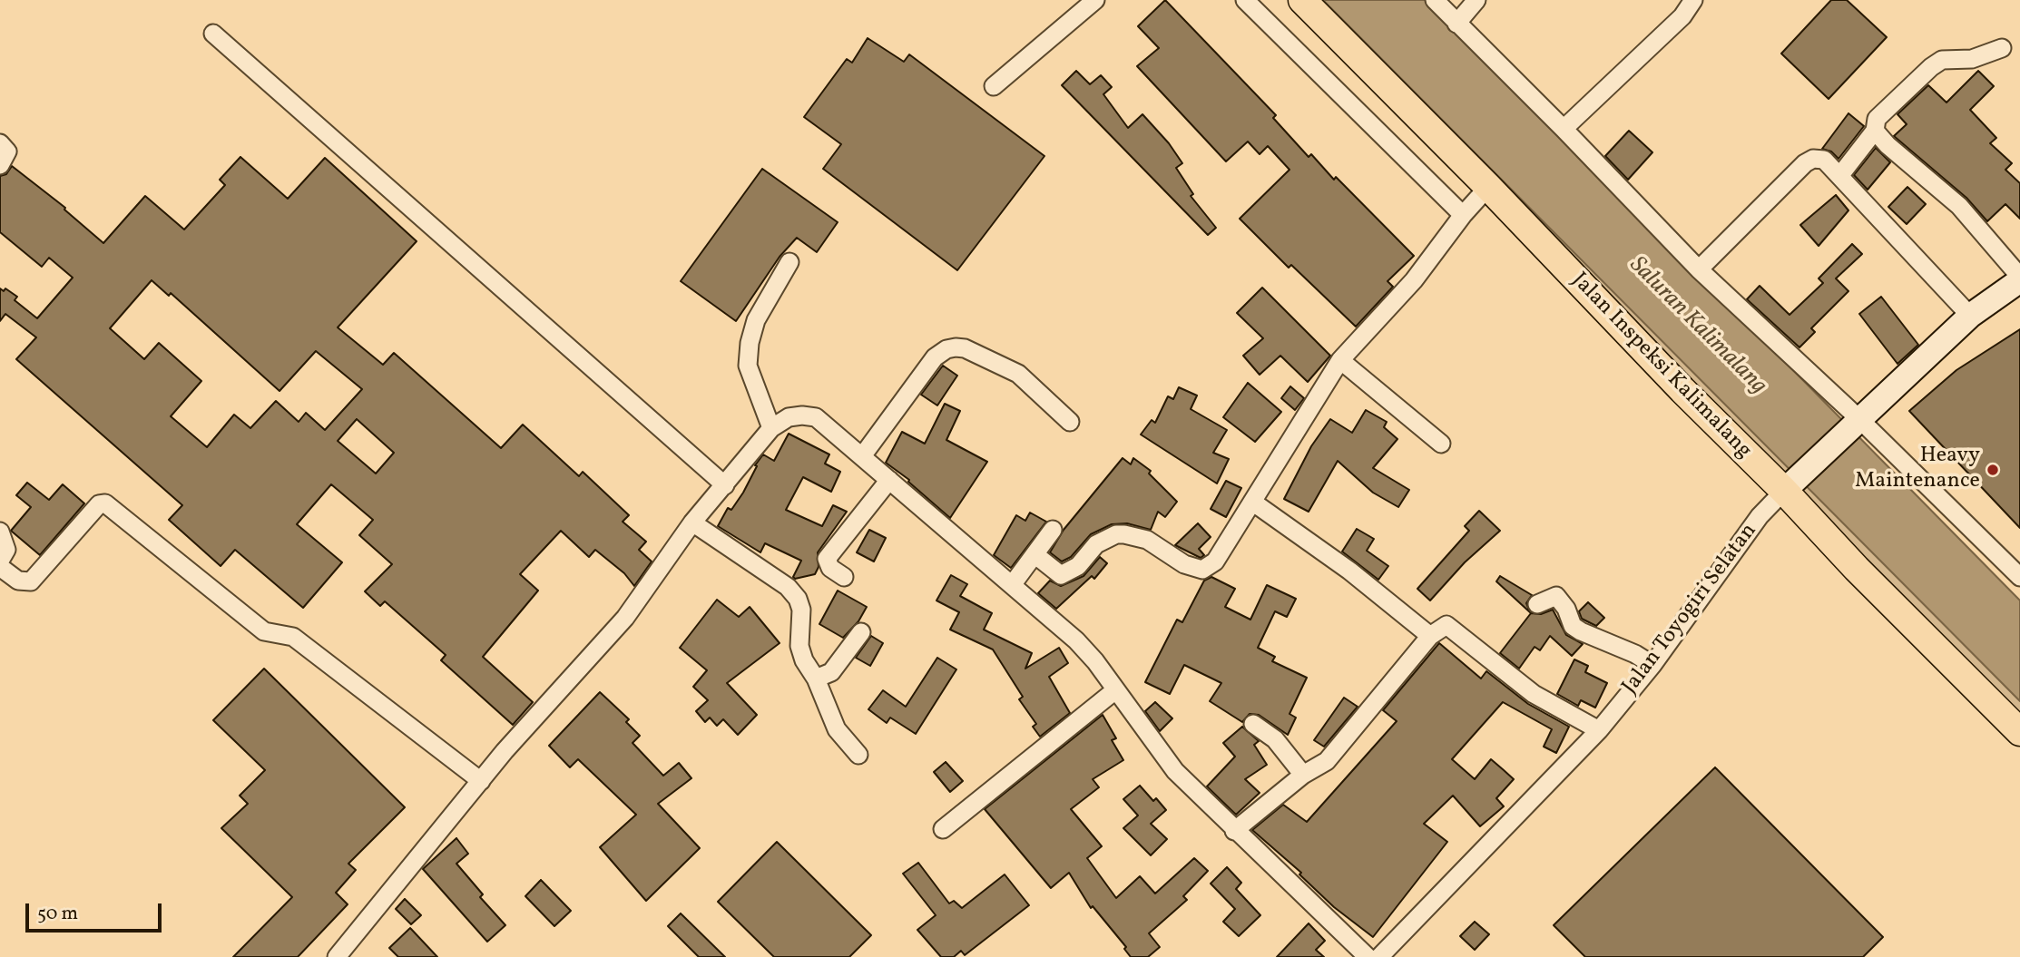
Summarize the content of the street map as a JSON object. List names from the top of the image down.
{
  "streets": {
    "main road": ["Jalan Inspeksi Kalimalang"],
    "street": ["Jalan Toyogiri Selatan"]
  },
  "crossings": [
    ["Jalan Inspeksi Kalimalang", "Jalan Toyogiri Selatan"]
  ],
  "water": ["Saluran Kalimalang"],
  "places": ["Heavy Maintenance"],
  "scale_bar": "50 m"
}
